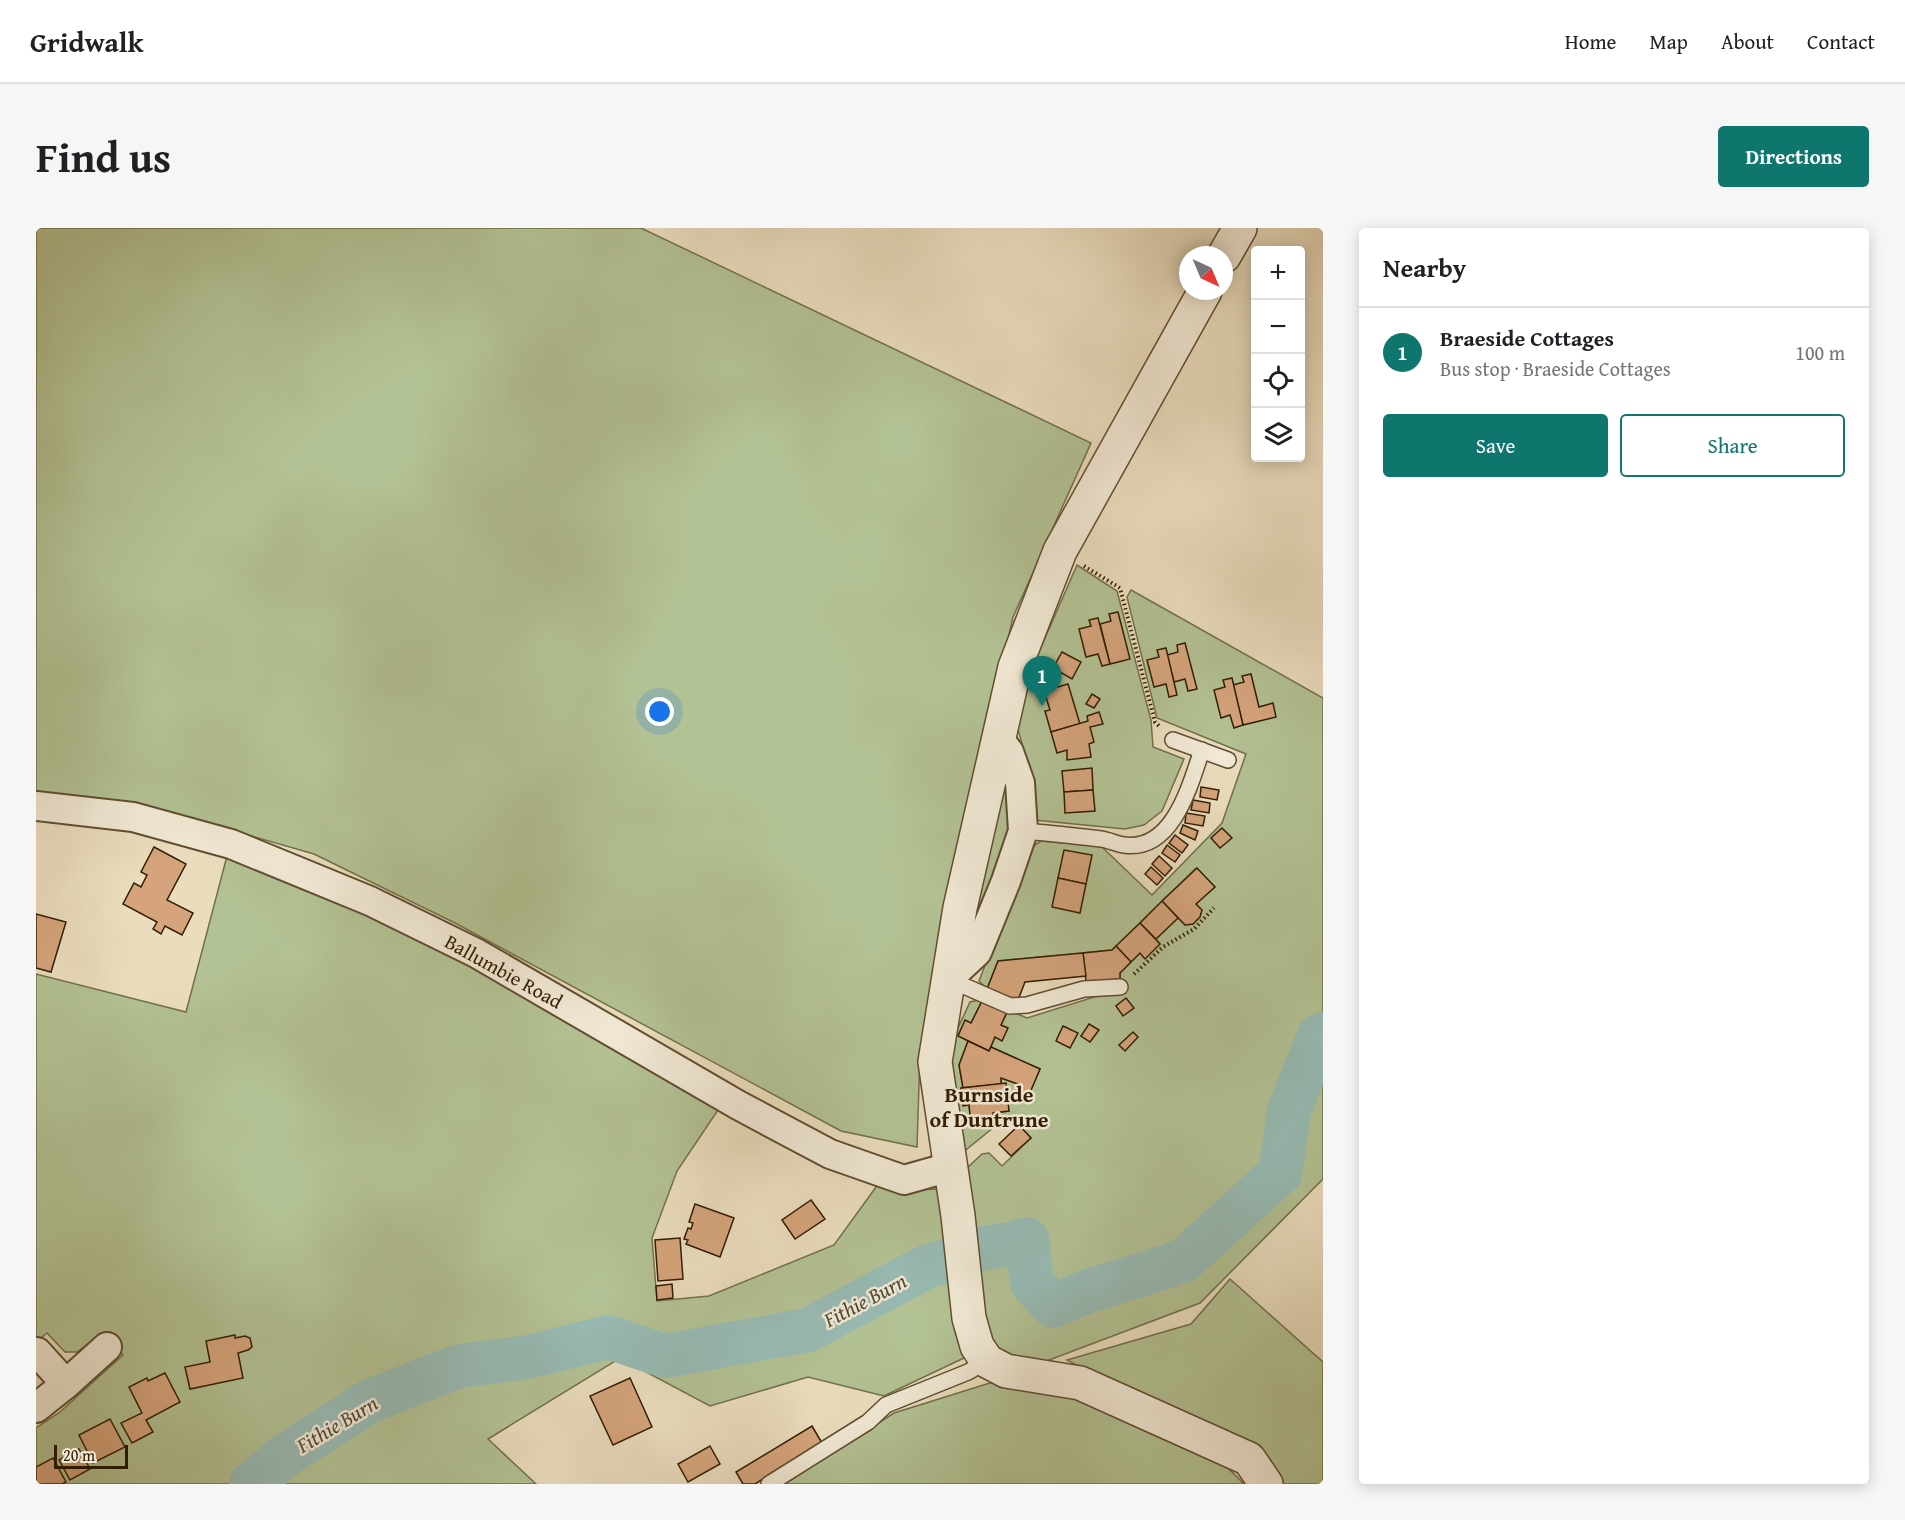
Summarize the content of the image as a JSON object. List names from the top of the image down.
{
  "streets": {
    "street": ["Ballumbie Road"]
  },
  "districts": ["Burnside of Duntrune"],
  "water": ["Fithie Burn"],
  "scale_bar": "20 m",
  "north": "bottom right",
  "page": {
    "header": "Gridwalk",
    "nav": [
      "Home",
      "Map",
      "About",
      "Contact"
    ],
    "title": "Find us",
    "buttons": [
      "Directions",
      ["Save", "Share"]
    ],
    "heading": "Nearby",
    "map_buttons": ["+", "−"],
    "list": [
      {
        "mark": "1",
        "name": "Braeside Cottages",
        "note": "Bus stop · Braeside Cottages",
        "value": "100 m"
      }
    ],
    "pins": "1",
    "scale": "20 m"
  }
}
